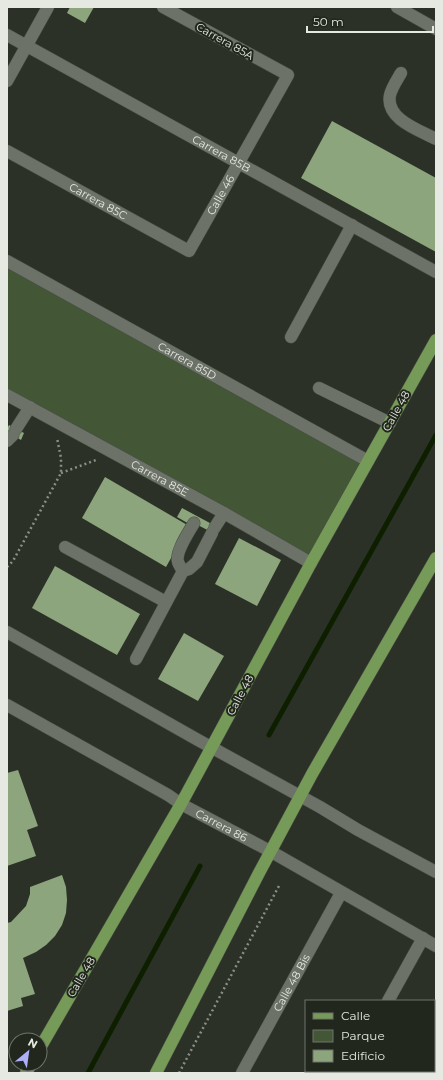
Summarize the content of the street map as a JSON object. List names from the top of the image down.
{
  "streets": {
    "main road": ["Calle 48"],
    "street": [
      "Carrera 85A",
      "Carrera 85B",
      "Calle 46",
      "Carrera 85C",
      "Carrera 85D",
      "Carrera 85E",
      "Carrera 86",
      "Calle 48 Bis"
    ]
  },
  "crossings": [
    ["Carrera 85A", "Calle 46"],
    ["Carrera 85B", "Calle 46"],
    ["Calle 46", "Carrera 85C"],
    ["Carrera 85D", "Calle 48"],
    ["Calle 48", "Carrera 85E"],
    ["Calle 48", "Carrera 86"],
    ["Carrera 86", "Calle 48 Bis"]
  ],
  "legend": ["Calle", "Parque", "Edificio"],
  "scale_bar": "50 m",
  "north": "top right"
}
